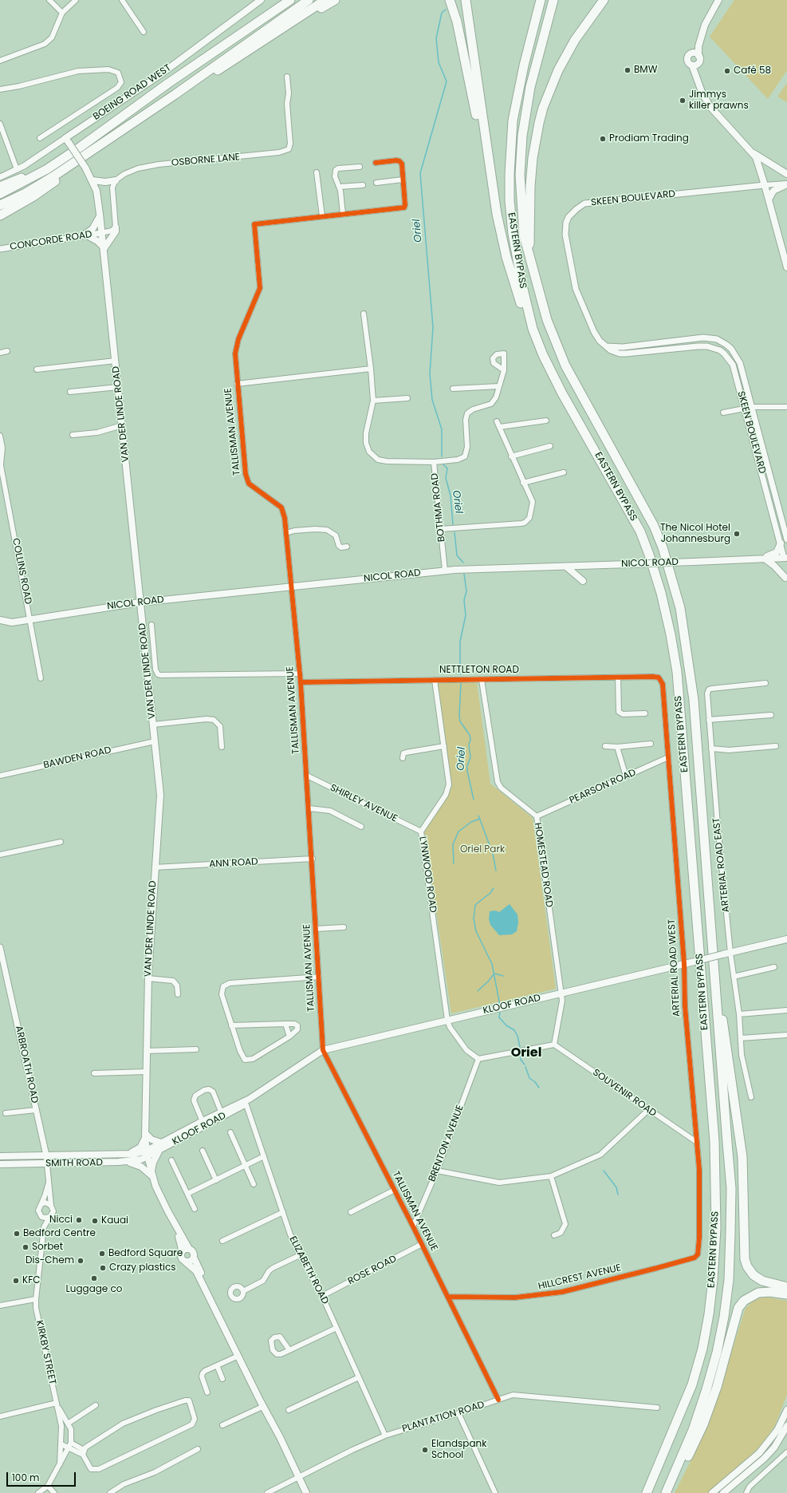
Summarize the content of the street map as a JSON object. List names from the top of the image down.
{
  "streets": {
    "highway": ["EASTERN BYPASS"],
    "main road": [
      "BOEING ROAD WEST",
      "VAN DER LINDE ROAD",
      "NICOL ROAD",
      "KLOOF ROAD",
      "SMITH ROAD"
    ],
    "street": [
      "OSBORNE LANE",
      "SKEEN BOULEVARD",
      "CONCORDE ROAD",
      "TALLISMAN AVENUE",
      "BOTHMA ROAD",
      "COLLINS ROAD",
      "NETTLETON ROAD",
      "BAWDEN ROAD",
      "PEARSON ROAD",
      "SHIRLEY AVENUE",
      "ANN ROAD",
      "HOMESTEAD ROAD",
      "ARTERIAL ROAD EAST",
      "LYNWOOD ROAD",
      "ARTERIAL ROAD WEST",
      "ARBROATH ROAD",
      "SOUVENIR ROAD",
      "BRENTON AVENUE",
      "ELIZABETH ROAD",
      "ROSE ROAD",
      "HILLCREST AVENUE",
      "KIRKBY STREET",
      "PLANTATION ROAD"
    ]
  },
  "crossings": [
    ["BOEING ROAD WEST", "VAN DER LINDE ROAD"],
    ["SKEEN BOULEVARD", "NICOL ROAD"],
    ["CONCORDE ROAD", "VAN DER LINDE ROAD"],
    ["VAN DER LINDE ROAD", "NICOL ROAD"],
    ["VAN DER LINDE ROAD", "BAWDEN ROAD"],
    ["VAN DER LINDE ROAD", "ANN ROAD"],
    ["VAN DER LINDE ROAD", "KLOOF ROAD"],
    ["VAN DER LINDE ROAD", "SMITH ROAD"],
    ["TALLISMAN AVENUE", "NICOL ROAD"],
    ["TALLISMAN AVENUE", "NETTLETON ROAD"],
    ["TALLISMAN AVENUE", "SHIRLEY AVENUE"],
    ["TALLISMAN AVENUE", "ANN ROAD"],
    ["TALLISMAN AVENUE", "KLOOF ROAD"],
    ["TALLISMAN AVENUE", "BRENTON AVENUE"],
    ["TALLISMAN AVENUE", "ROSE ROAD"],
    ["TALLISMAN AVENUE", "HILLCREST AVENUE"],
    ["TALLISMAN AVENUE", "PLANTATION ROAD"],
    ["BOTHMA ROAD", "NICOL ROAD"],
    ["NICOL ROAD", "COLLINS ROAD"],
    ["NETTLETON ROAD", "HOMESTEAD ROAD"],
    ["NETTLETON ROAD", "LYNWOOD ROAD"],
    ["NETTLETON ROAD", "ARTERIAL ROAD WEST"],
    ["PEARSON ROAD", "HOMESTEAD ROAD"],
    ["PEARSON ROAD", "ARTERIAL ROAD WEST"],
    ["SHIRLEY AVENUE", "LYNWOOD ROAD"],
    ["HOMESTEAD ROAD", "KLOOF ROAD"],
    ["HOMESTEAD ROAD", "SOUVENIR ROAD"],
    ["ARTERIAL ROAD EAST", "KLOOF ROAD"],
    ["LYNWOOD ROAD", "KLOOF ROAD"],
    ["LYNWOOD ROAD", "BRENTON AVENUE"],
    ["ARTERIAL ROAD WEST", "KLOOF ROAD"],
    ["ARTERIAL ROAD WEST", "SOUVENIR ROAD"],
    ["ARTERIAL ROAD WEST", "HILLCREST AVENUE"],
    ["KLOOF ROAD", "SMITH ROAD"],
    ["KLOOF ROAD", "ELIZABETH ROAD"],
    ["ARBROATH ROAD", "SMITH ROAD"],
    ["ELIZABETH ROAD", "ROSE ROAD"],
    ["ELIZABETH ROAD", "PLANTATION ROAD"]
  ],
  "districts": ["Oriel"],
  "water": ["Oriel"],
  "parks": ["Oriel Park"],
  "places": [
    "BMW",
    "Café 58",
    "Jimmys killer prawns",
    "Prodiam Trading",
    "The Nicol Hotel Johannesburg",
    "Nicci",
    "Kauai",
    "Bedford Centre",
    "Sorbet",
    "Bedford Square",
    "Dis-Chem",
    "Crazy plastics",
    "Luggage co",
    "KFC",
    "Elandspank School"
  ],
  "scale_bar": "100 m"
}
